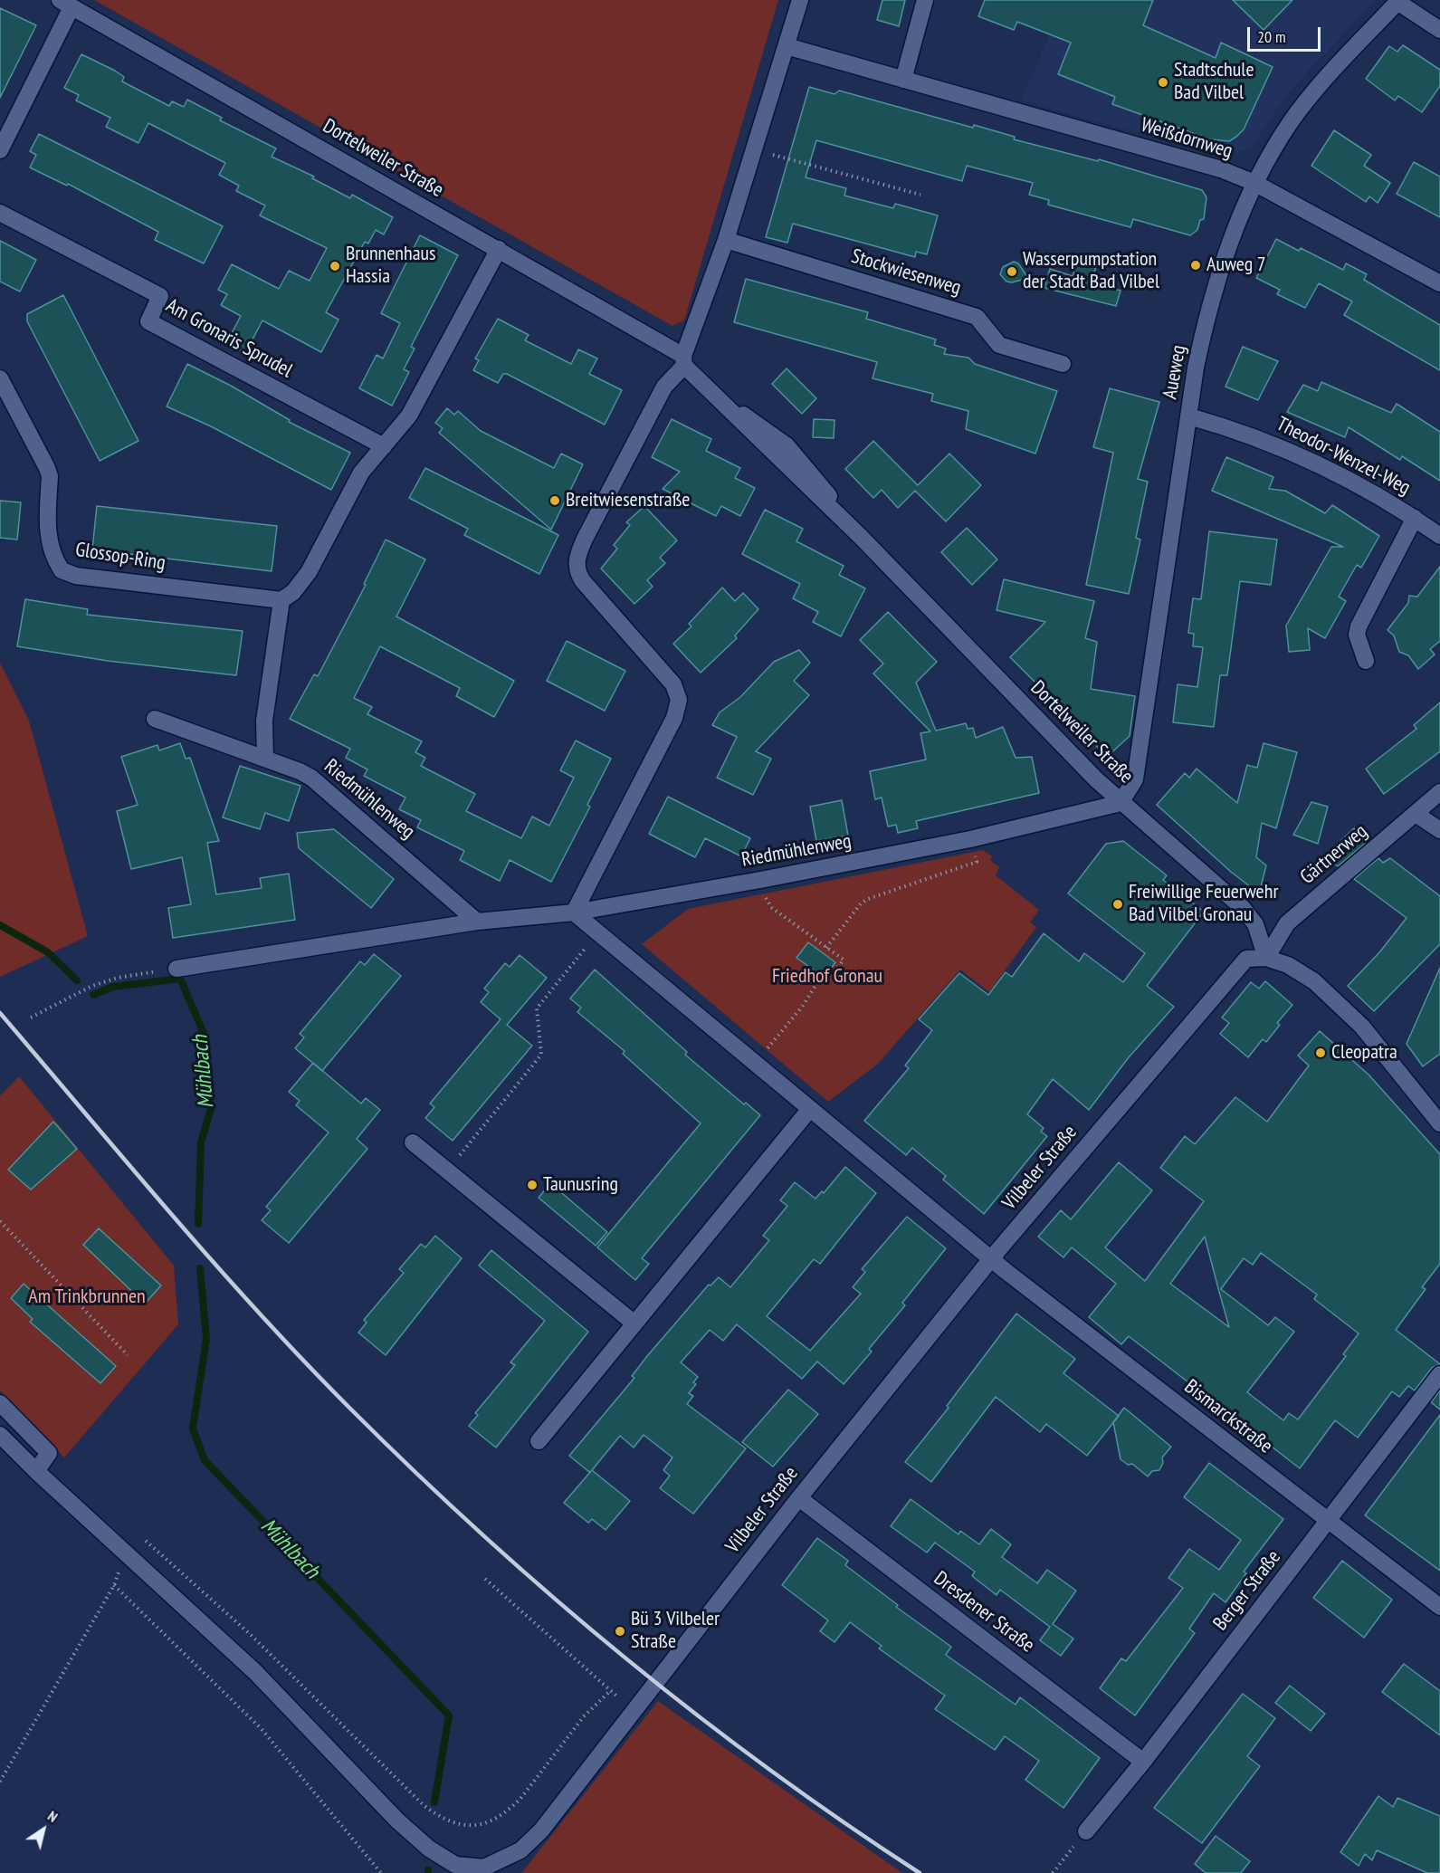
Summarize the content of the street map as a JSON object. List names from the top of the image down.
{
  "streets": {
    "street": [
      "Weißdornweg",
      "Dortelweiler Straße",
      "Stockwiesenweg",
      "Am Gronaris Sprudel",
      "Aueweg",
      "Theodor-Wenzel-Weg",
      "Glossop-Ring",
      "Riedmühlenweg",
      "Gärtnerweg",
      "Vilbeler Straße",
      "Bismarckstraße",
      "Berger Straße",
      "Dresdener Straße"
    ]
  },
  "crossings": [
    ["Weißdornweg", "Aueweg"],
    ["Dortelweiler Straße", "Aueweg"],
    ["Dortelweiler Straße", "Riedmühlenweg"],
    ["Dortelweiler Straße", "Gärtnerweg"],
    ["Dortelweiler Straße", "Vilbeler Straße"],
    ["Aueweg", "Theodor-Wenzel-Weg"],
    ["Aueweg", "Riedmühlenweg"],
    ["Gärtnerweg", "Vilbeler Straße"],
    ["Vilbeler Straße", "Bismarckstraße"],
    ["Vilbeler Straße", "Dresdener Straße"],
    ["Bismarckstraße", "Berger Straße"],
    ["Berger Straße", "Dresdener Straße"]
  ],
  "water": ["Mühlbach"],
  "parks": ["Friedhof Gronau", "Am Trinkbrunnen"],
  "places": [
    "Stadtschule Bad Vilbel",
    "Auweg 7",
    "Brunnenhaus Hassia",
    "Wasserpumpstation der Stadt Bad Vilbel",
    "Breitwiesenstraße",
    "Freiwillige Feuerwehr Bad Vilbel Gronau",
    "Cleopatra",
    "Taunusring",
    "Bü 3 Vilbeler Straße"
  ],
  "scale_bar": "20 m",
  "north": "top right"
}
